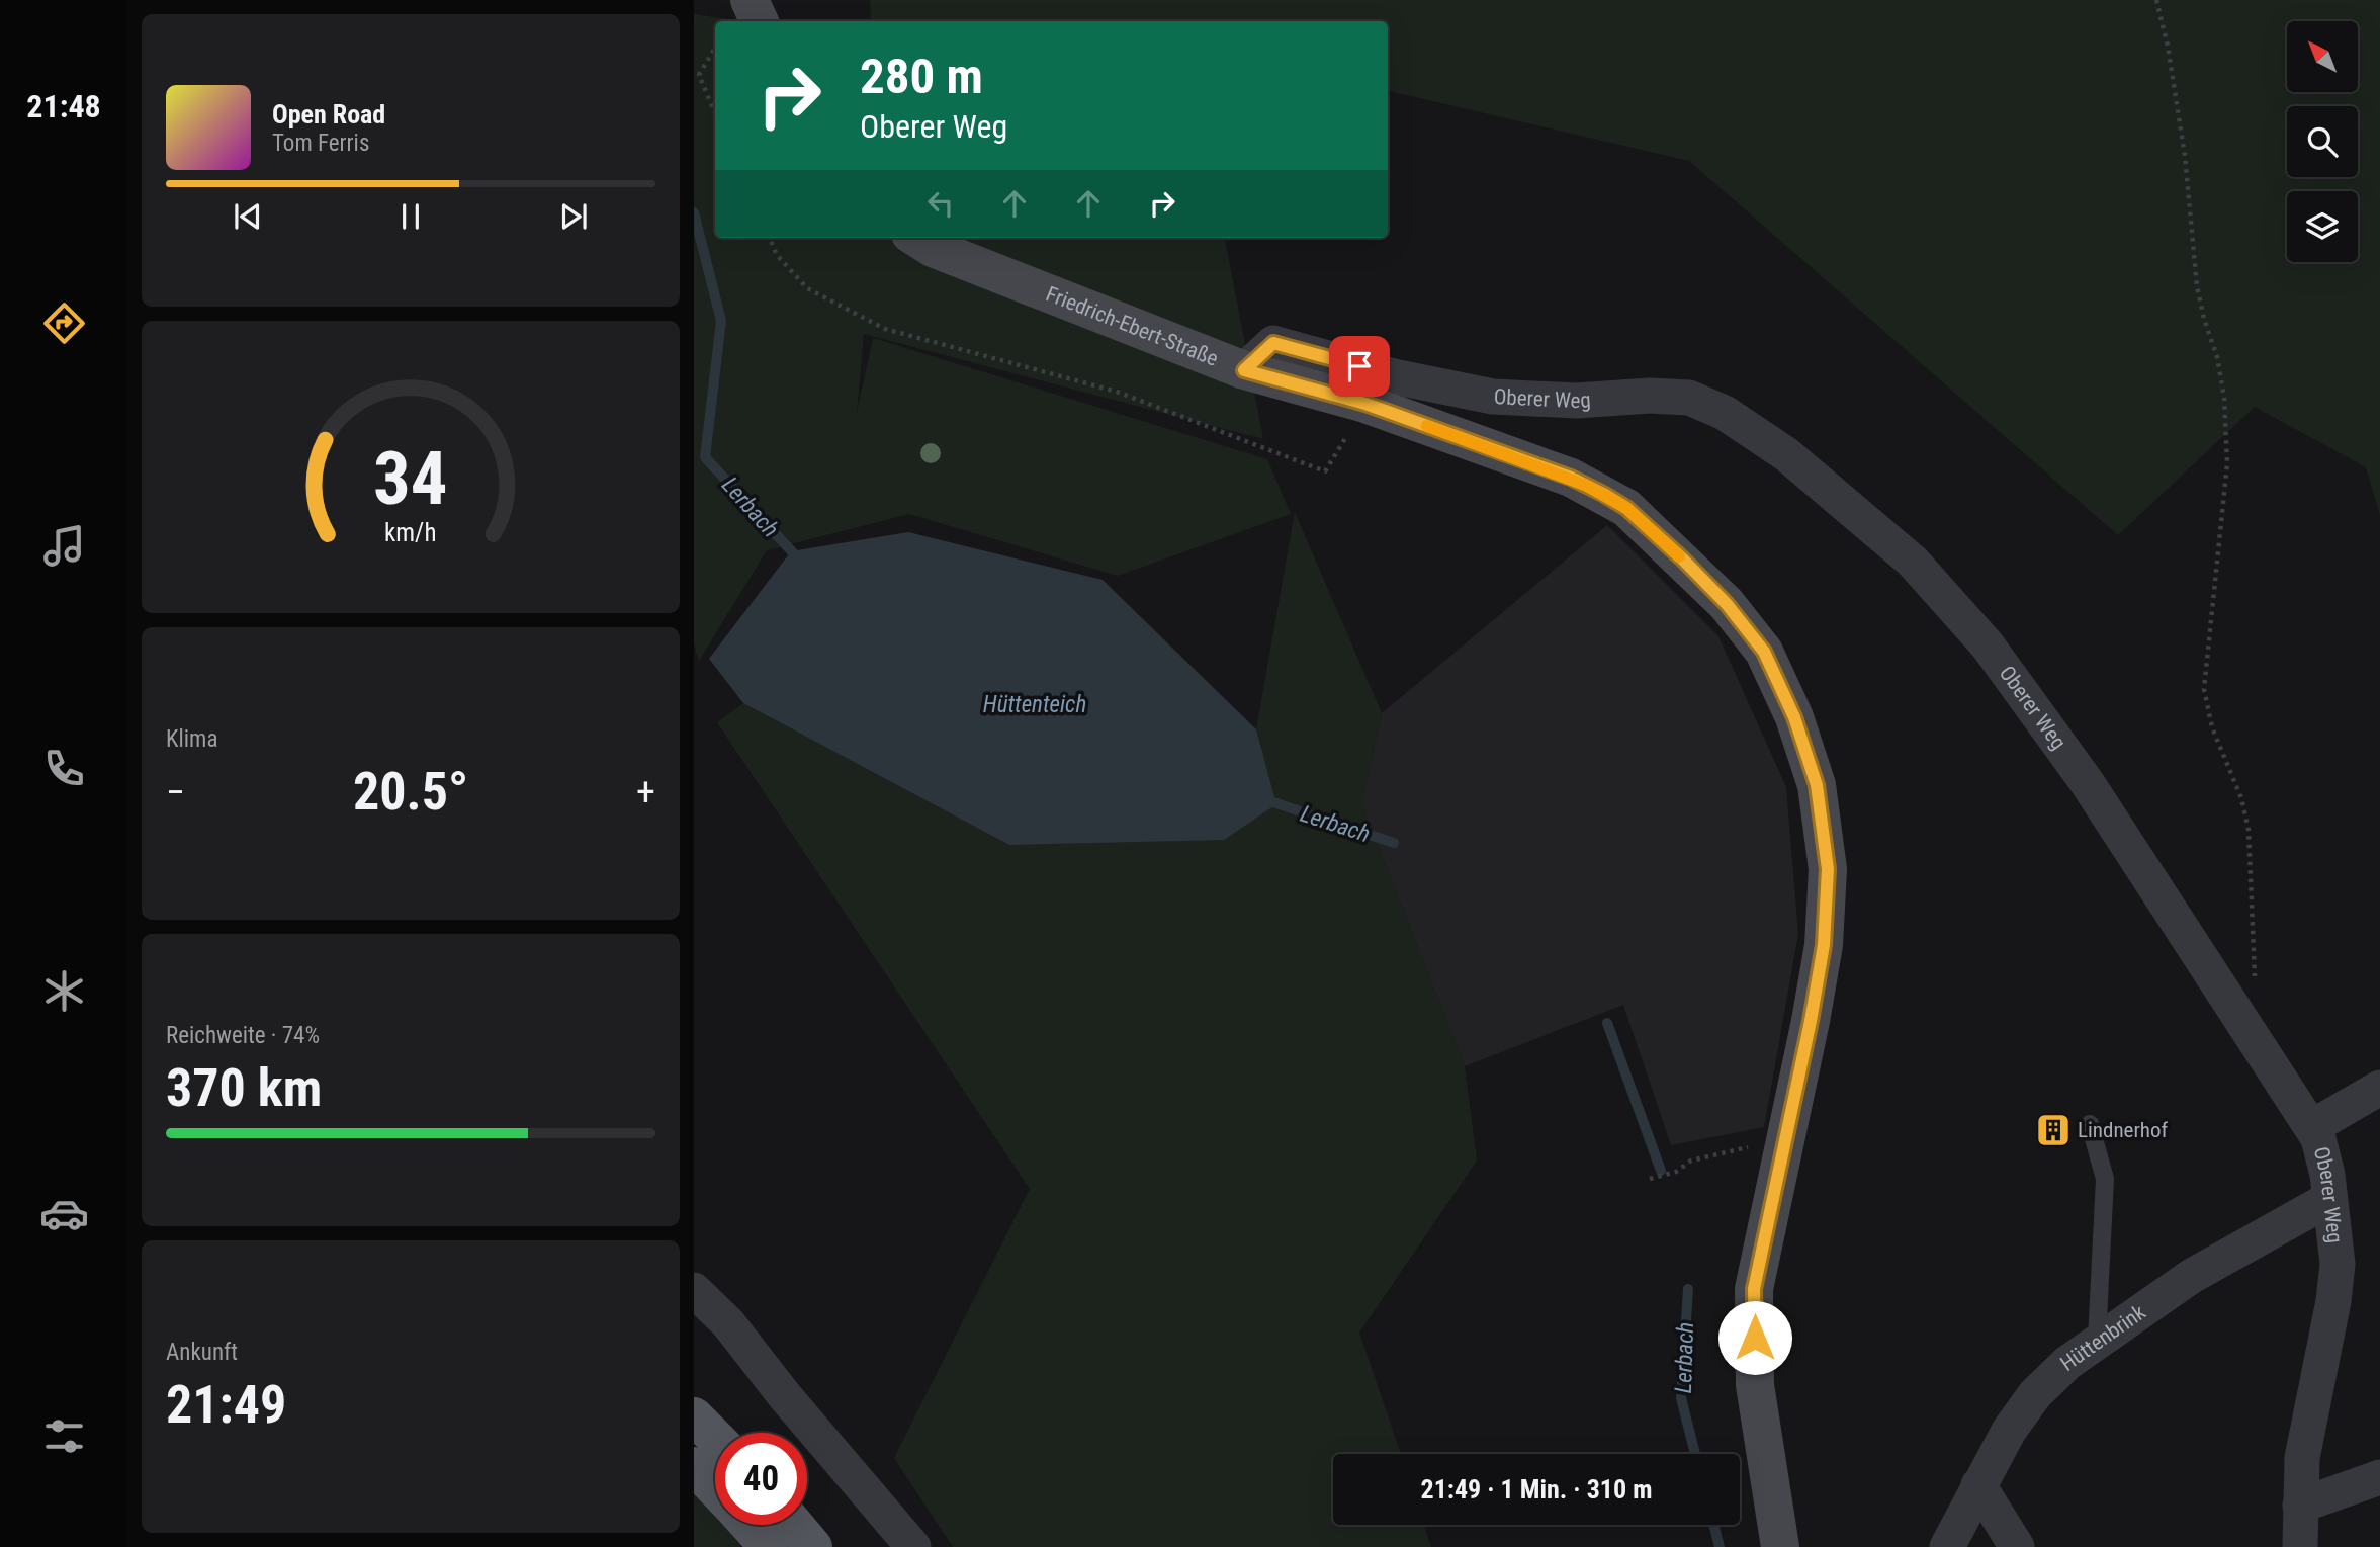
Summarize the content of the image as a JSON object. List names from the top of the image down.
{
  "streets": {
    "street": ["Friedrich-Ebert-Straße", "Oberer Weg", "Hüttenbrink"]
  },
  "crossings": [
    ["Friedrich-Ebert-Straße", "Oberer Weg"],
    ["Oberer Weg", "Hüttenbrink"]
  ],
  "water": ["Lerbach", "Hüttenteich"],
  "places": {
    "building": ["Lindnerhof"]
  },
  "north": "top left",
  "page": {
    "tabs": "21:48",
    "turn": ["280 m", "Oberer Weg"],
    "song": ["Open Road", "Tom Ferris"],
    "tile": [
      "Klima",
      ["Reichweite · 74%", "370 km"],
      ["Ankunft", "21:49"]
    ],
    "heat": ["−", "20.5°", "+"],
    "limit": "40",
    "trip": "21:49 · 1 Min. · 310 m",
    "gauge": ["34", "km/h"]
  }
}
